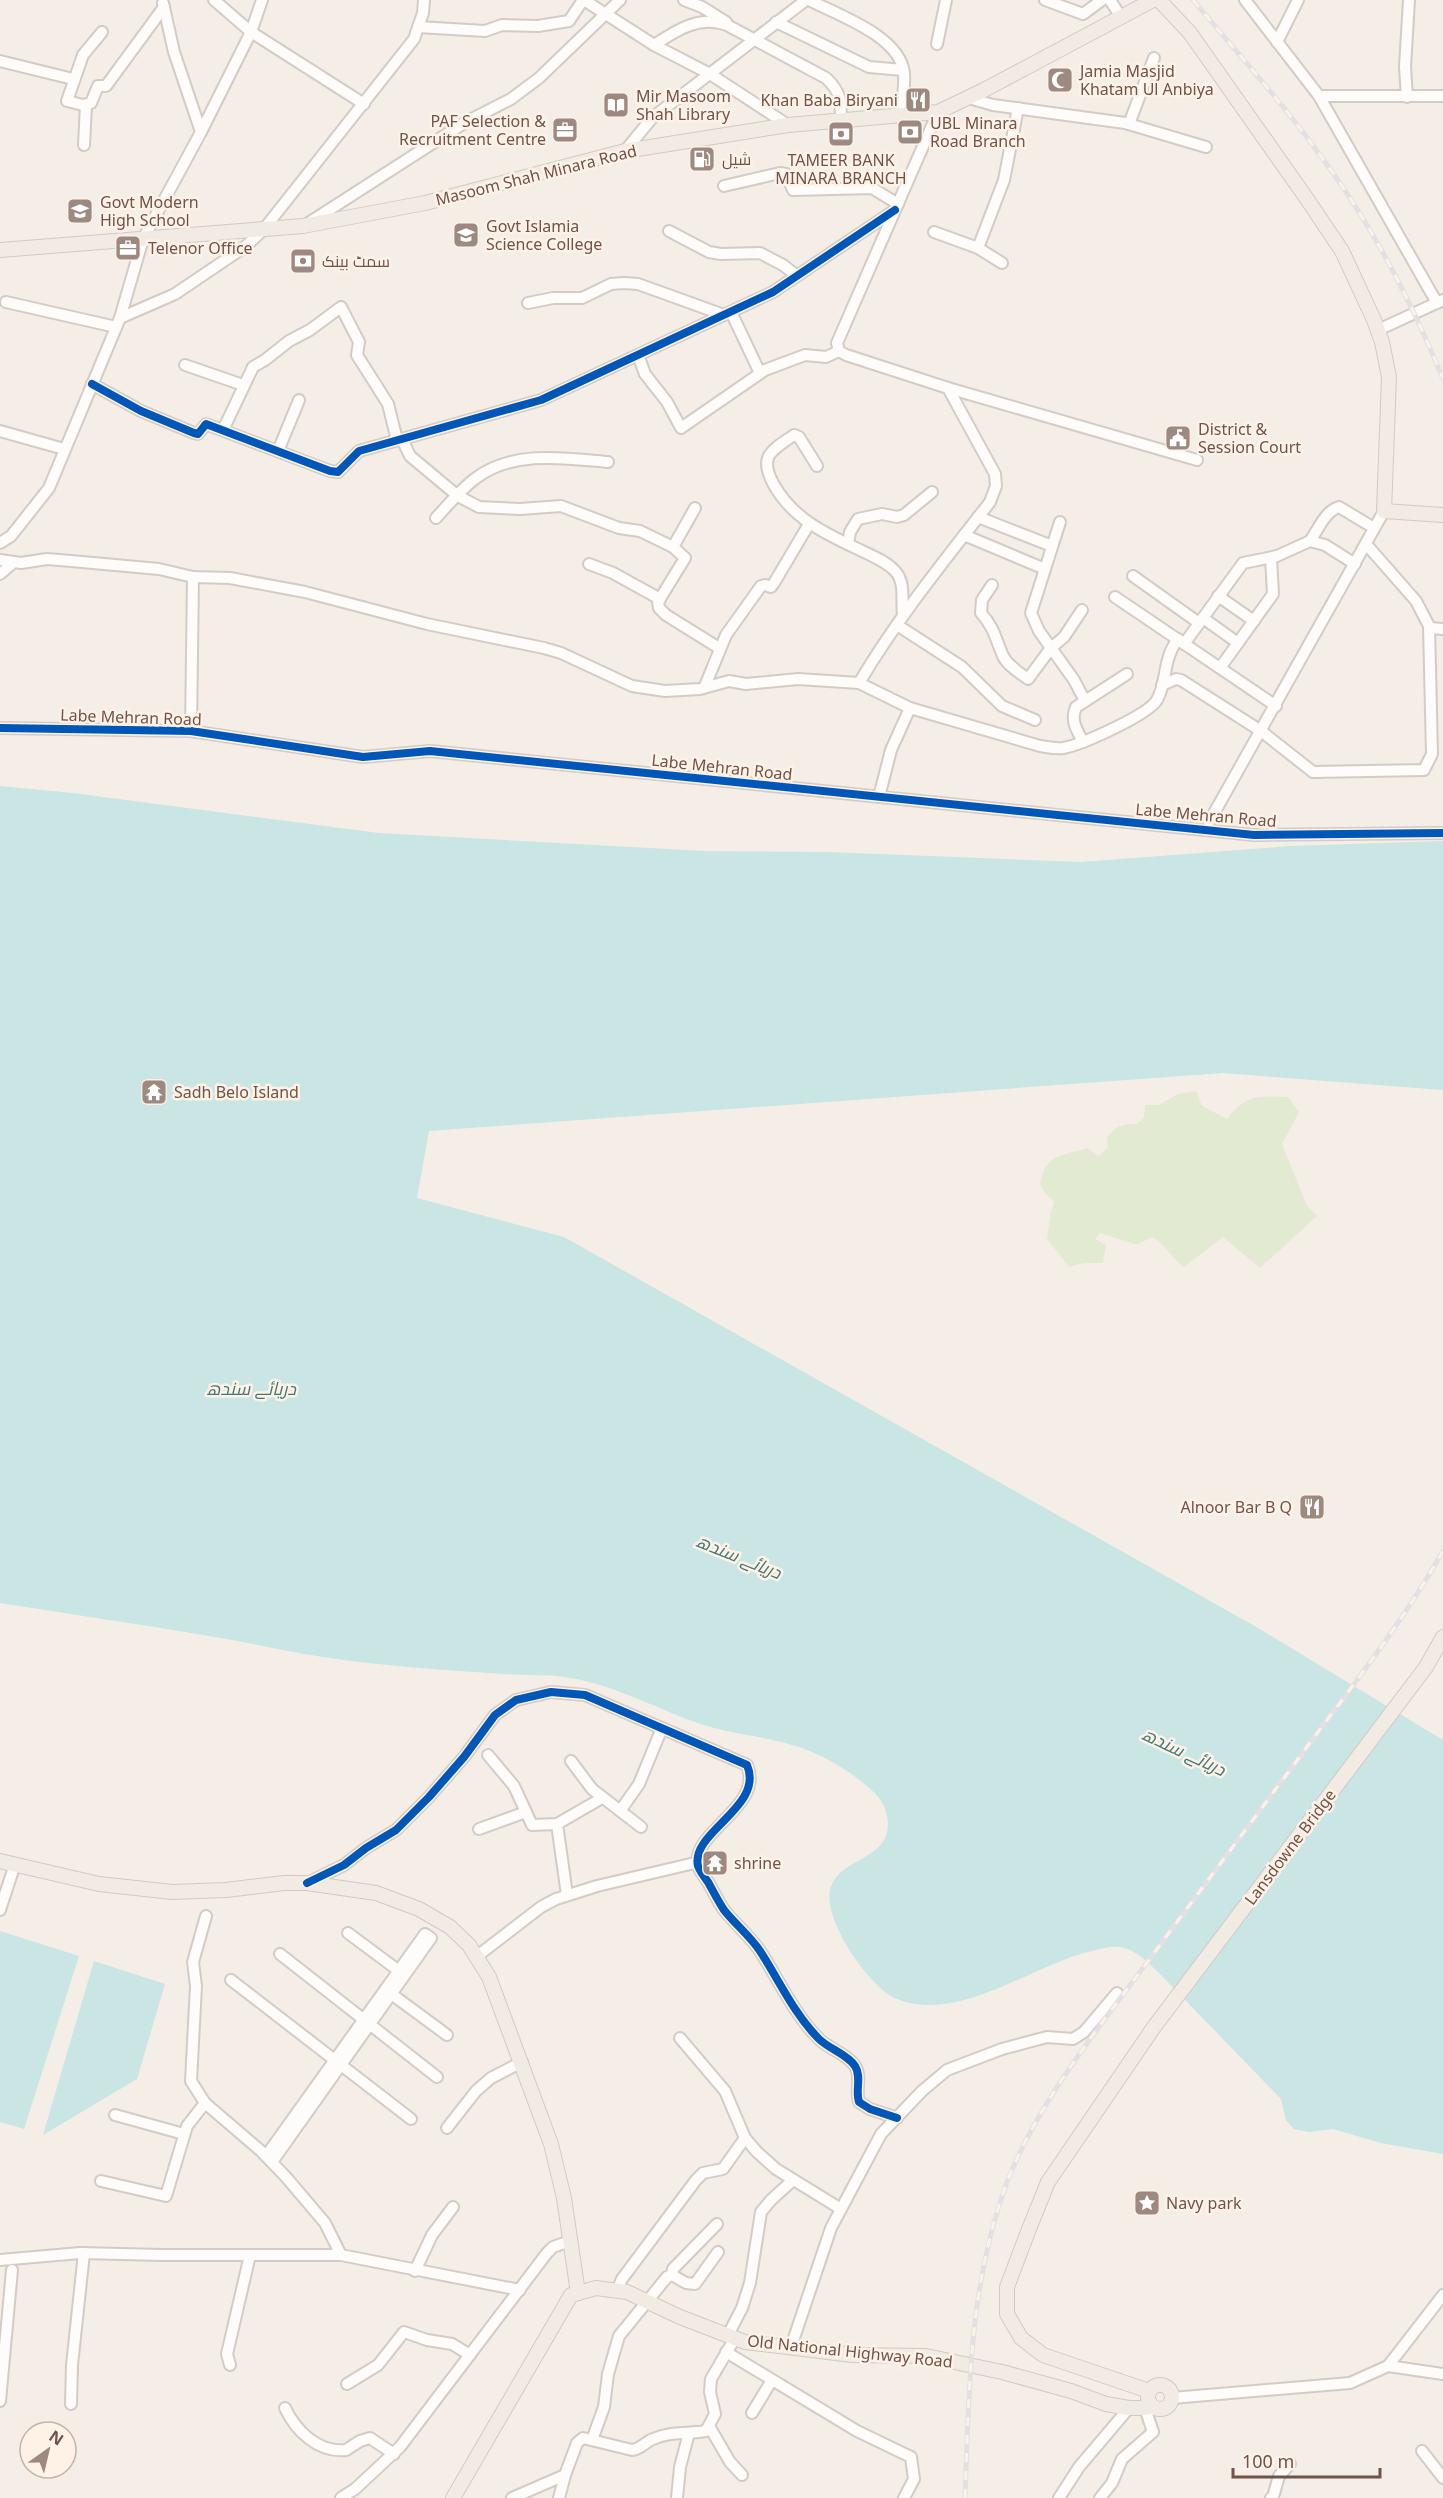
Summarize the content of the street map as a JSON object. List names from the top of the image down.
{
  "streets": {
    "main road": ["Masoom Shah Minara Road", "Lansdowne Bridge", "Old National Highway Road"],
    "street": ["Labe Mehran Road"]
  },
  "crossings": [
    ["Lansdowne Bridge", "Old National Highway Road"]
  ],
  "water": ["دریائے سندھ"],
  "places": {
    "mosque": ["Jamia Masjid Khatam Ul Anbiya"],
    "restaurant": ["Khan Baba Biryani", "Alnoor Bar B Q"],
    "library": ["Mir Masoom Shah Library"],
    "office": ["PAF Selection & Recruitment Centre", "Telenor Office"],
    "bank": ["UBL Minara Road Branch", "TAMEER BANK MINARA BRANCH", "سمٹ بینک"],
    "fuel station": ["شیل"],
    "school or university": ["Govt Modern High School", "Govt Islamia Science College"],
    "public building": ["District & Session Court"],
    "temple": ["Sadh Belo Island", "shrine"],
    "place": ["Navy park"]
  },
  "scale_bar": "100 m",
  "north": "top right"
}
